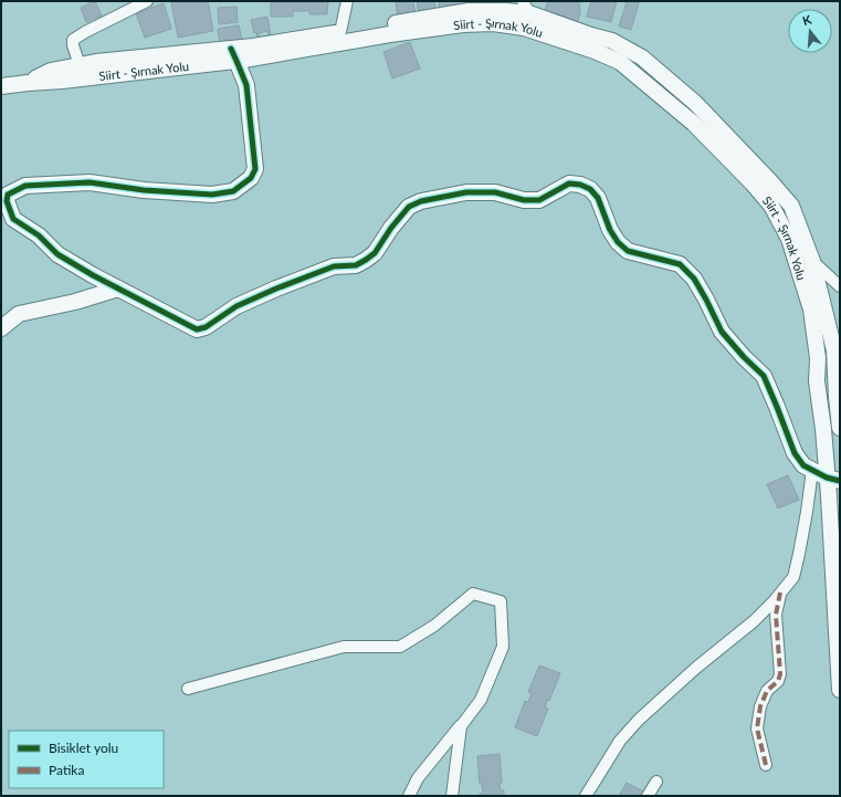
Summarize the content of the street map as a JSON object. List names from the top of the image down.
{
  "streets": {
    "street": ["Siirt - Şırnak Yolu"]
  },
  "legend": ["Bisiklet yolu", "Patika"],
  "north": "top"
}
